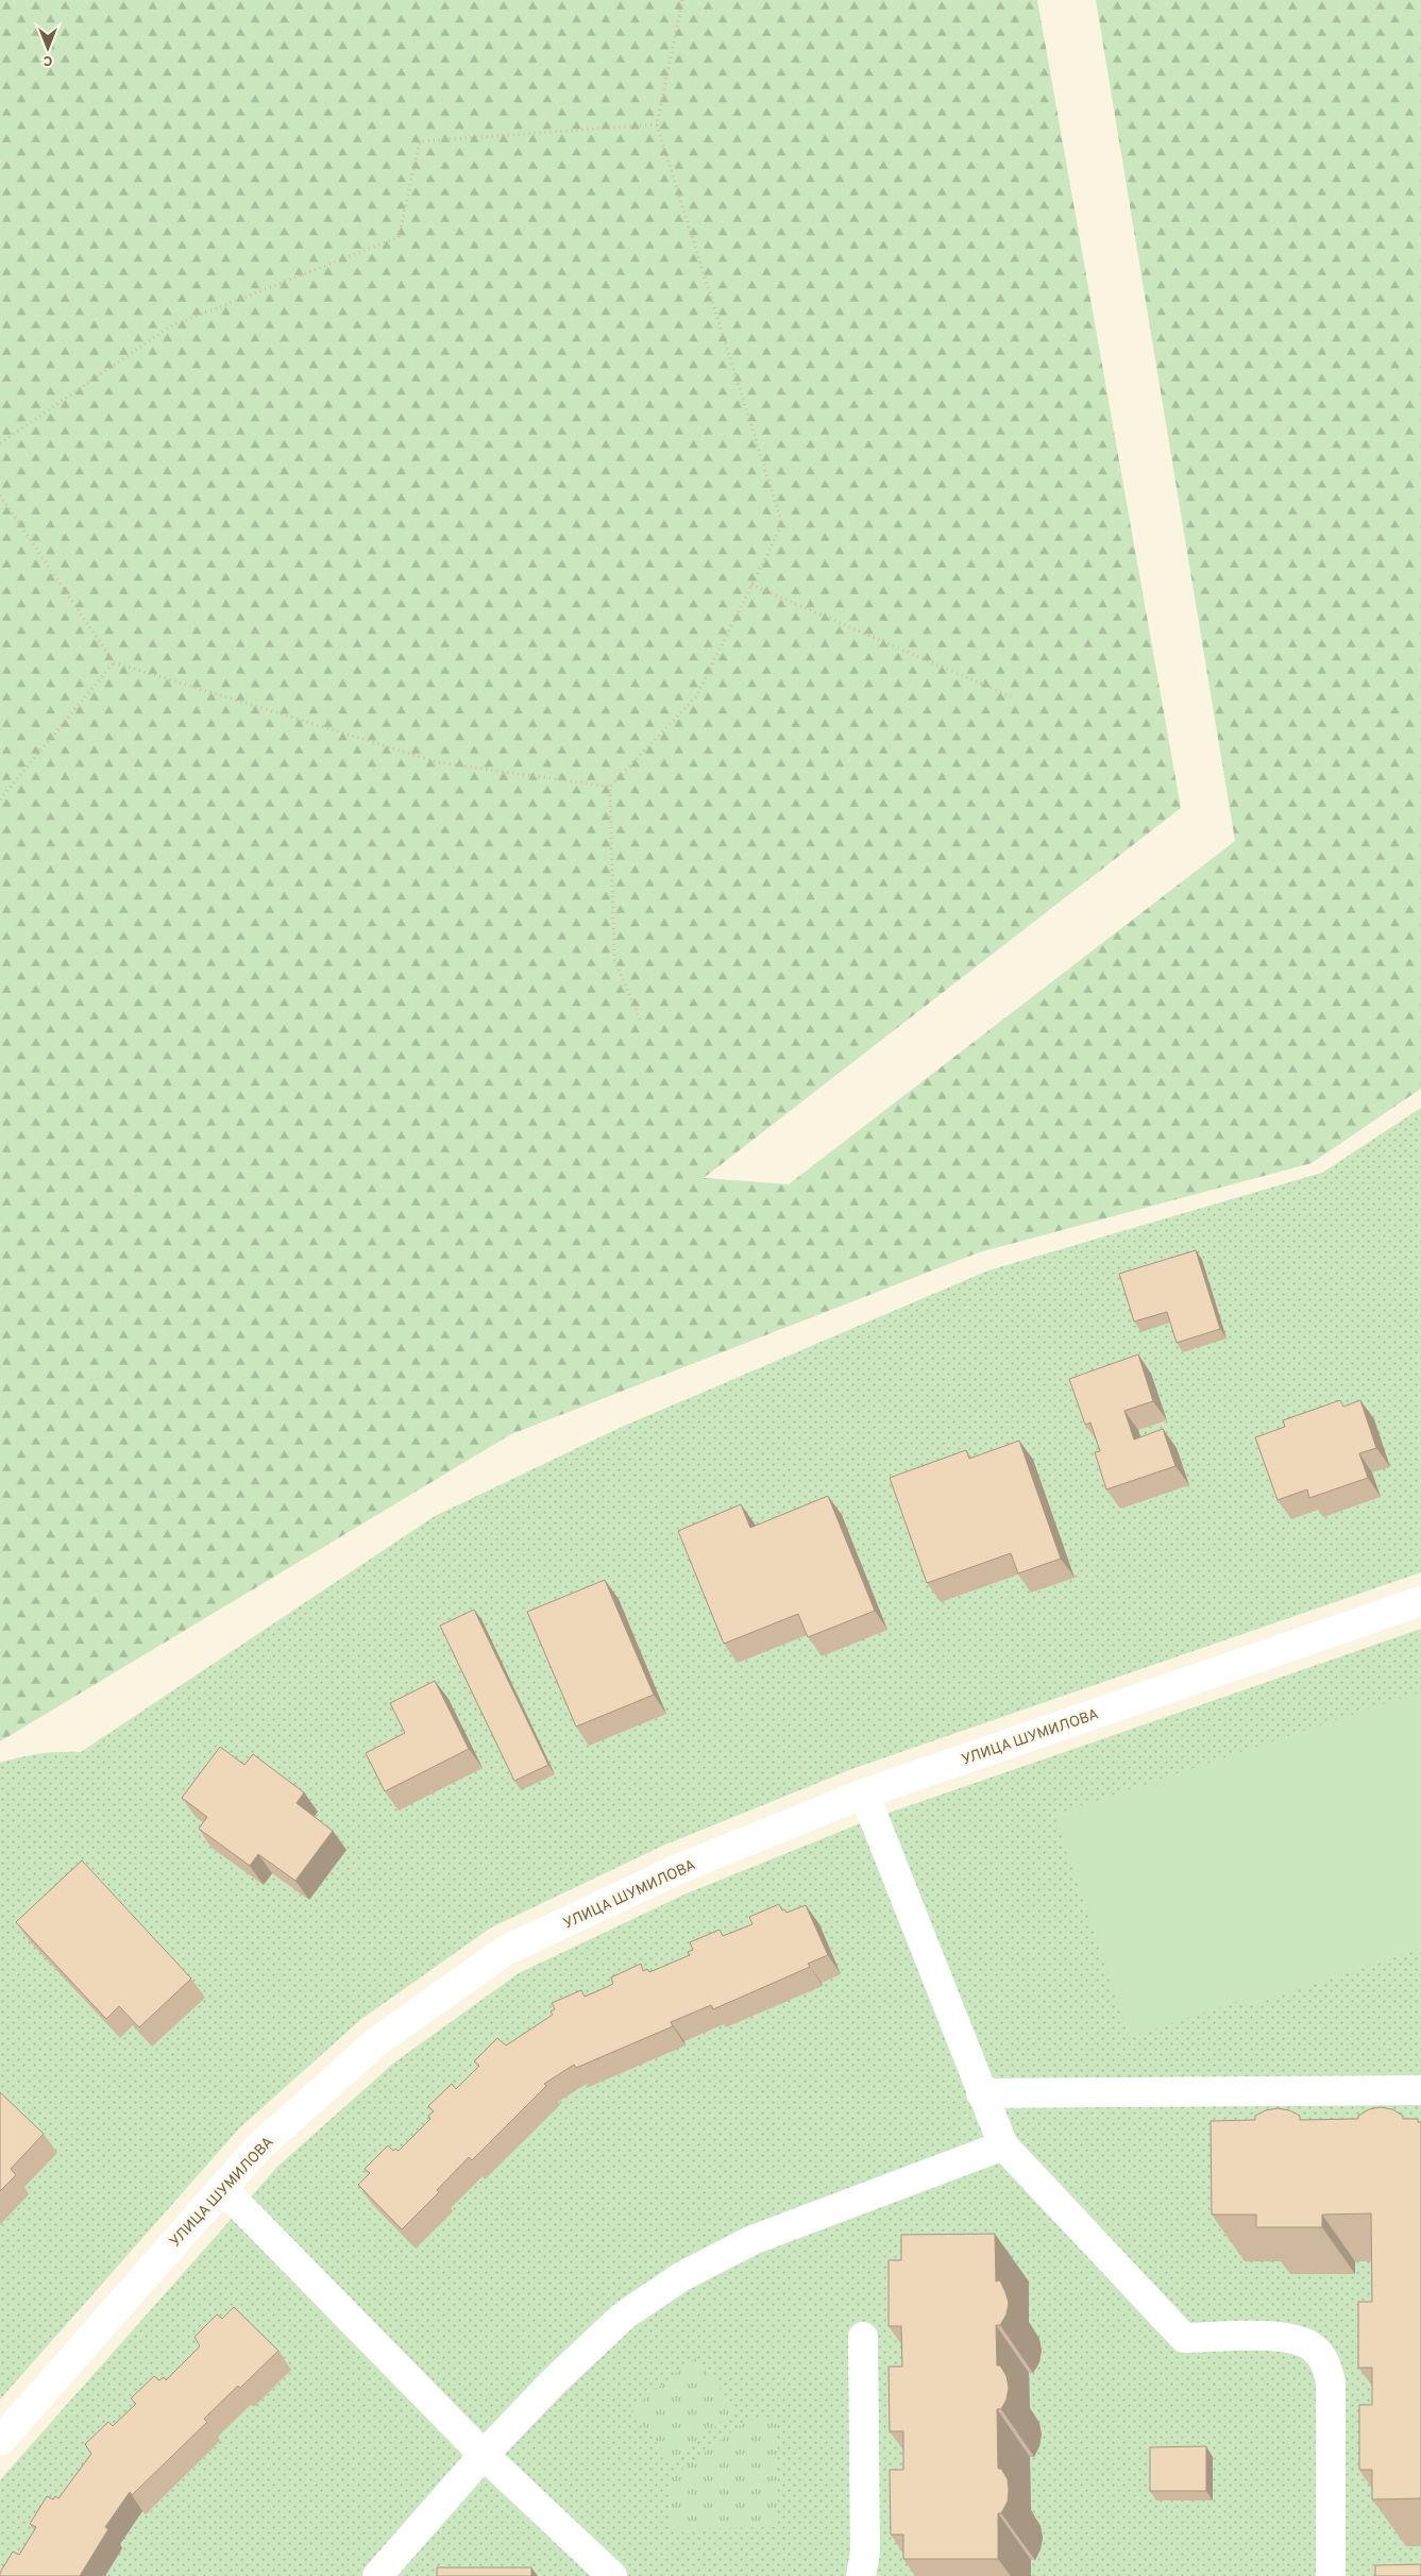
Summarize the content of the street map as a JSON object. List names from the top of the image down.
{
  "streets": {
    "street": ["УЛИЦА ШУМИЛОВА"]
  },
  "north": "bottom"
}
